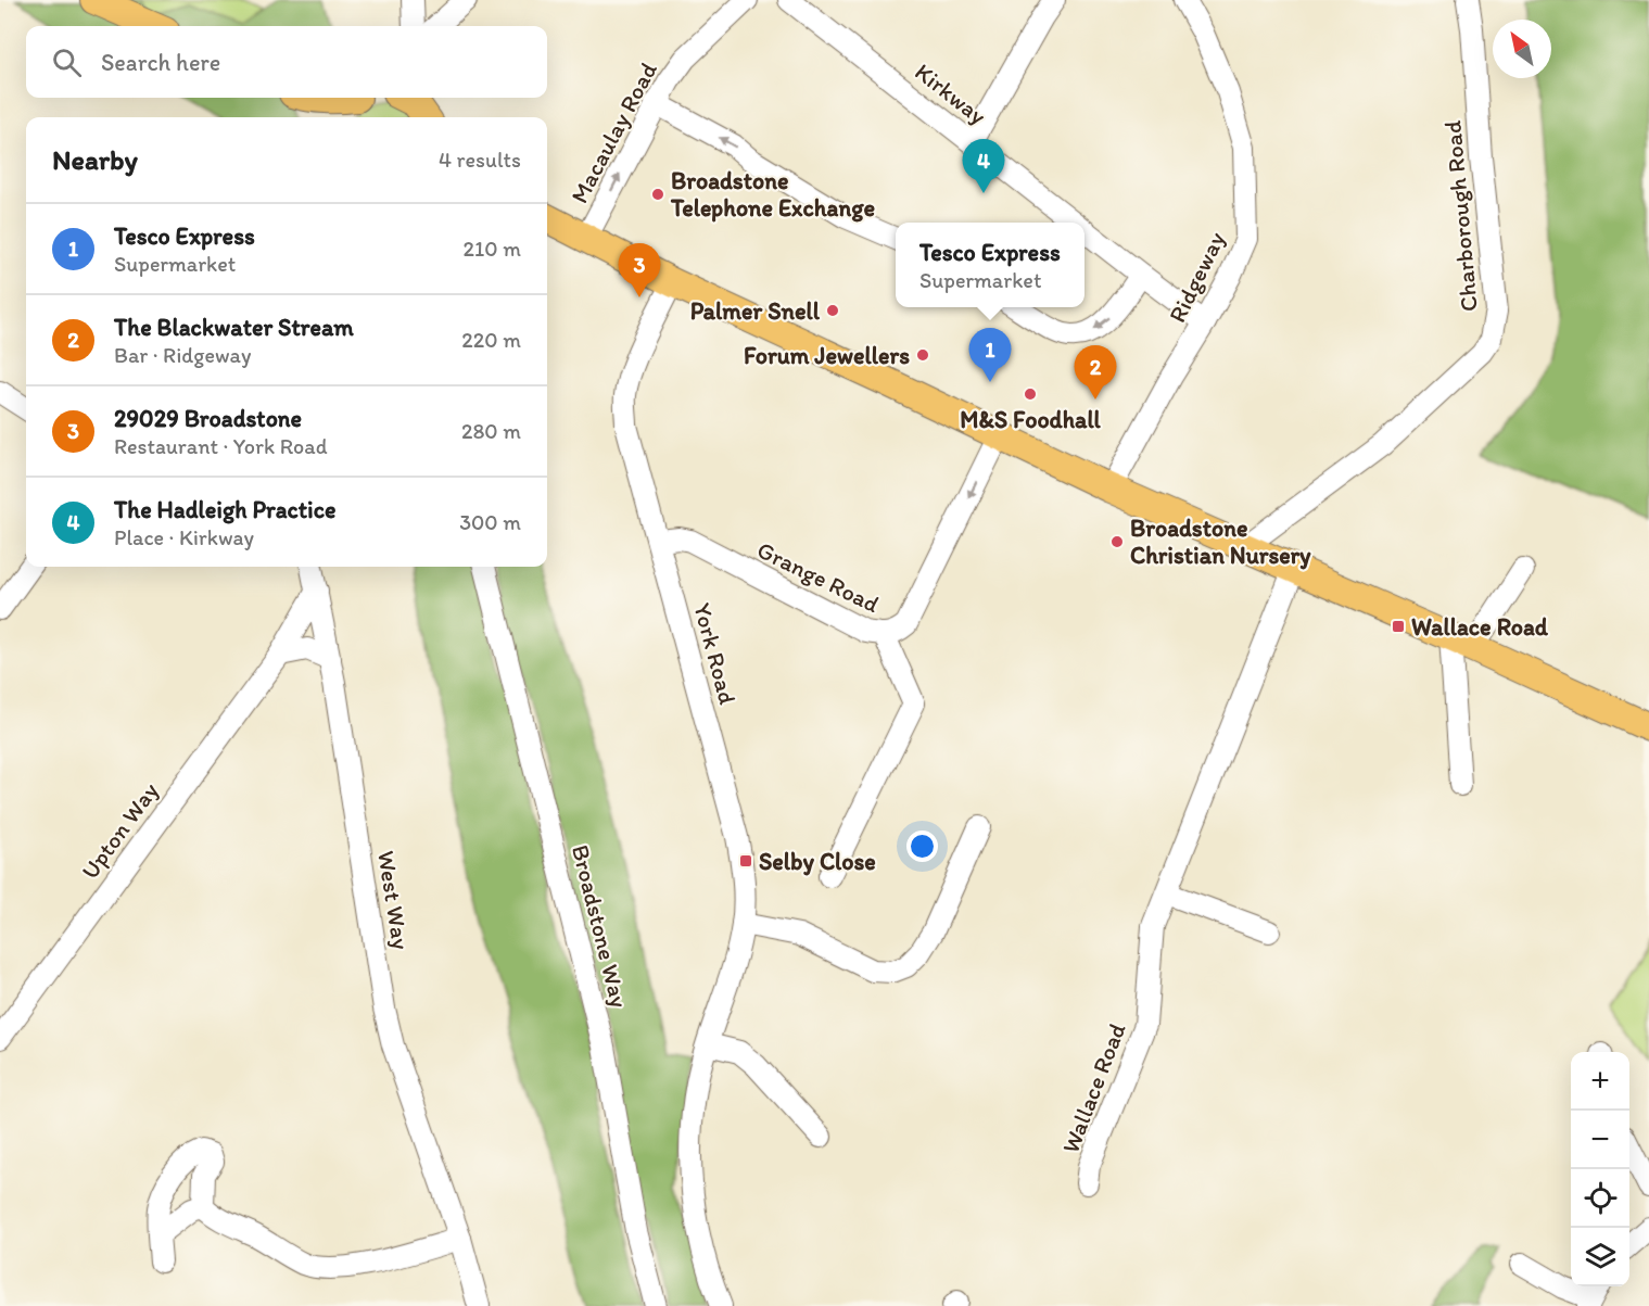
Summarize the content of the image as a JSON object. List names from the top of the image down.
{
  "streets": {
    "street": [
      "Kirkway",
      "Macaulay Road",
      "Charborough Road",
      "Ridgeway",
      "Grange Road",
      "York Road",
      "Upton Way",
      "West Way",
      "Broadstone Way",
      "Wallace Road"
    ]
  },
  "crossings": [
    ["Kirkway", "Ridgeway"],
    ["Grange Road", "York Road"],
    ["Upton Way", "West Way"]
  ],
  "one_way": ["Macaulay Road", "Grange Road"],
  "places": {
    "other": [
      "Broadstone Telephone Exchange",
      "Palmer Snell",
      "Forum Jewellers",
      "M&S Foodhall",
      "Broadstone Christian Nursery"
    ],
    "transit": ["Wallace Road", "Selby Close"]
  },
  "north": "top left",
  "page": {
    "search": "Search here",
    "heading": ["Nearby", "4 results"],
    "pins": [
      "4",
      "3",
      "1",
      "2"
    ],
    "list": [
      {
        "mark": "1",
        "name": "Tesco Express",
        "note": "Supermarket",
        "value": "210 m"
      },
      {
        "mark": "2",
        "name": "The Blackwater Stream",
        "note": "Bar · Ridgeway",
        "value": "220 m"
      },
      {
        "mark": "3",
        "name": "29029 Broadstone",
        "note": "Restaurant · York Road",
        "value": "280 m"
      },
      {
        "mark": "4",
        "name": "The Hadleigh Practice",
        "note": "Place · Kirkway",
        "value": "300 m"
      }
    ],
    "popup": ["Tesco Express", "Supermarket"],
    "map_buttons": ["+", "−"]
  }
}
